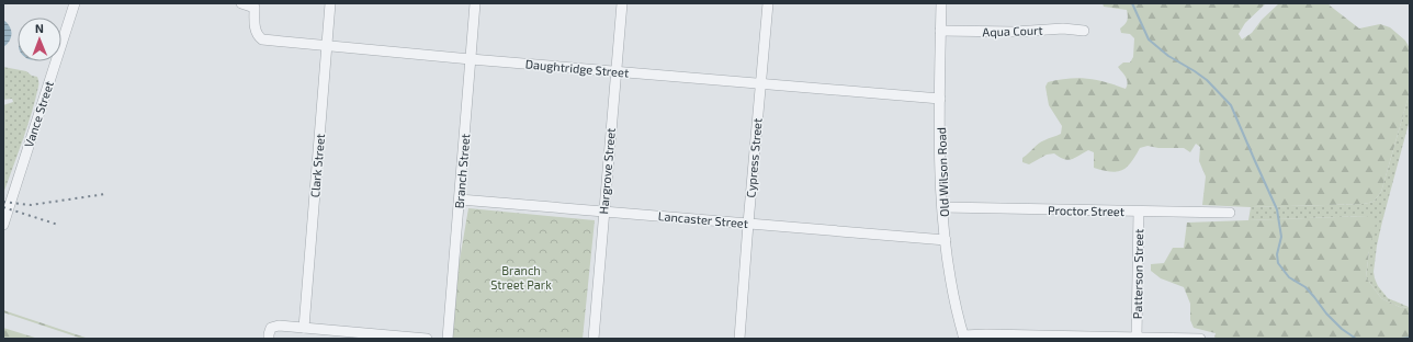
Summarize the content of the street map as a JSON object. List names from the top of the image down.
{
  "streets": {
    "street": [
      "Aqua Court",
      "Daughtridge Street",
      "Vance Street",
      "Cypress Street",
      "Clark Street",
      "Branch Street",
      "Hargrove Street",
      "Old Wilson Road",
      "Proctor Street",
      "Lancaster Street",
      "Patterson Street"
    ]
  },
  "crossings": [
    ["Aqua Court", "Old Wilson Road"],
    ["Daughtridge Street", "Cypress Street"],
    ["Daughtridge Street", "Clark Street"],
    ["Daughtridge Street", "Branch Street"],
    ["Daughtridge Street", "Hargrove Street"],
    ["Daughtridge Street", "Old Wilson Road"],
    ["Cypress Street", "Lancaster Street"],
    ["Branch Street", "Lancaster Street"],
    ["Hargrove Street", "Lancaster Street"],
    ["Old Wilson Road", "Proctor Street"],
    ["Old Wilson Road", "Lancaster Street"],
    ["Proctor Street", "Patterson Street"]
  ],
  "parks": ["Branch Street Park"],
  "north": "top"
}
